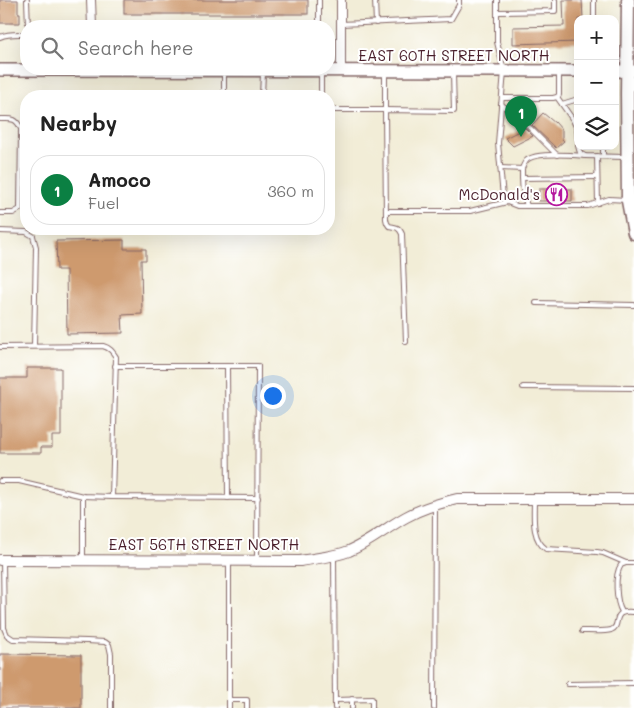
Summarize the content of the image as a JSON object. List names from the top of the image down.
{
  "streets": {
    "main road": ["EAST 60TH STREET NORTH"],
    "street": ["EAST 56TH STREET NORTH"]
  },
  "places": {
    "restaurant": ["McDonald's"]
  },
  "page": {
    "map_buttons": ["+", "−"],
    "search": "Search here",
    "heading": "Nearby",
    "pins": "1",
    "list": [
      {
        "mark": "1",
        "name": "Amoco",
        "note": "Fuel",
        "value": "360 m"
      }
    ]
  }
}
